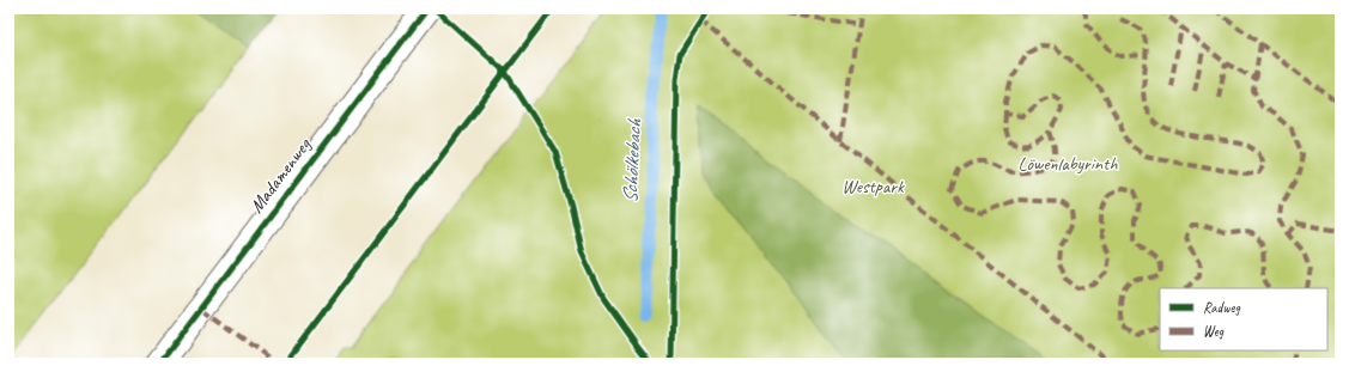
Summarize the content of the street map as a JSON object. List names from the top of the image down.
{
  "streets": {
    "street": ["Madamenweg"]
  },
  "water": ["Schölkebach"],
  "parks": ["Löwenlabyrinth", "Westpark"],
  "legend": ["Radweg", "Weg"]
}
